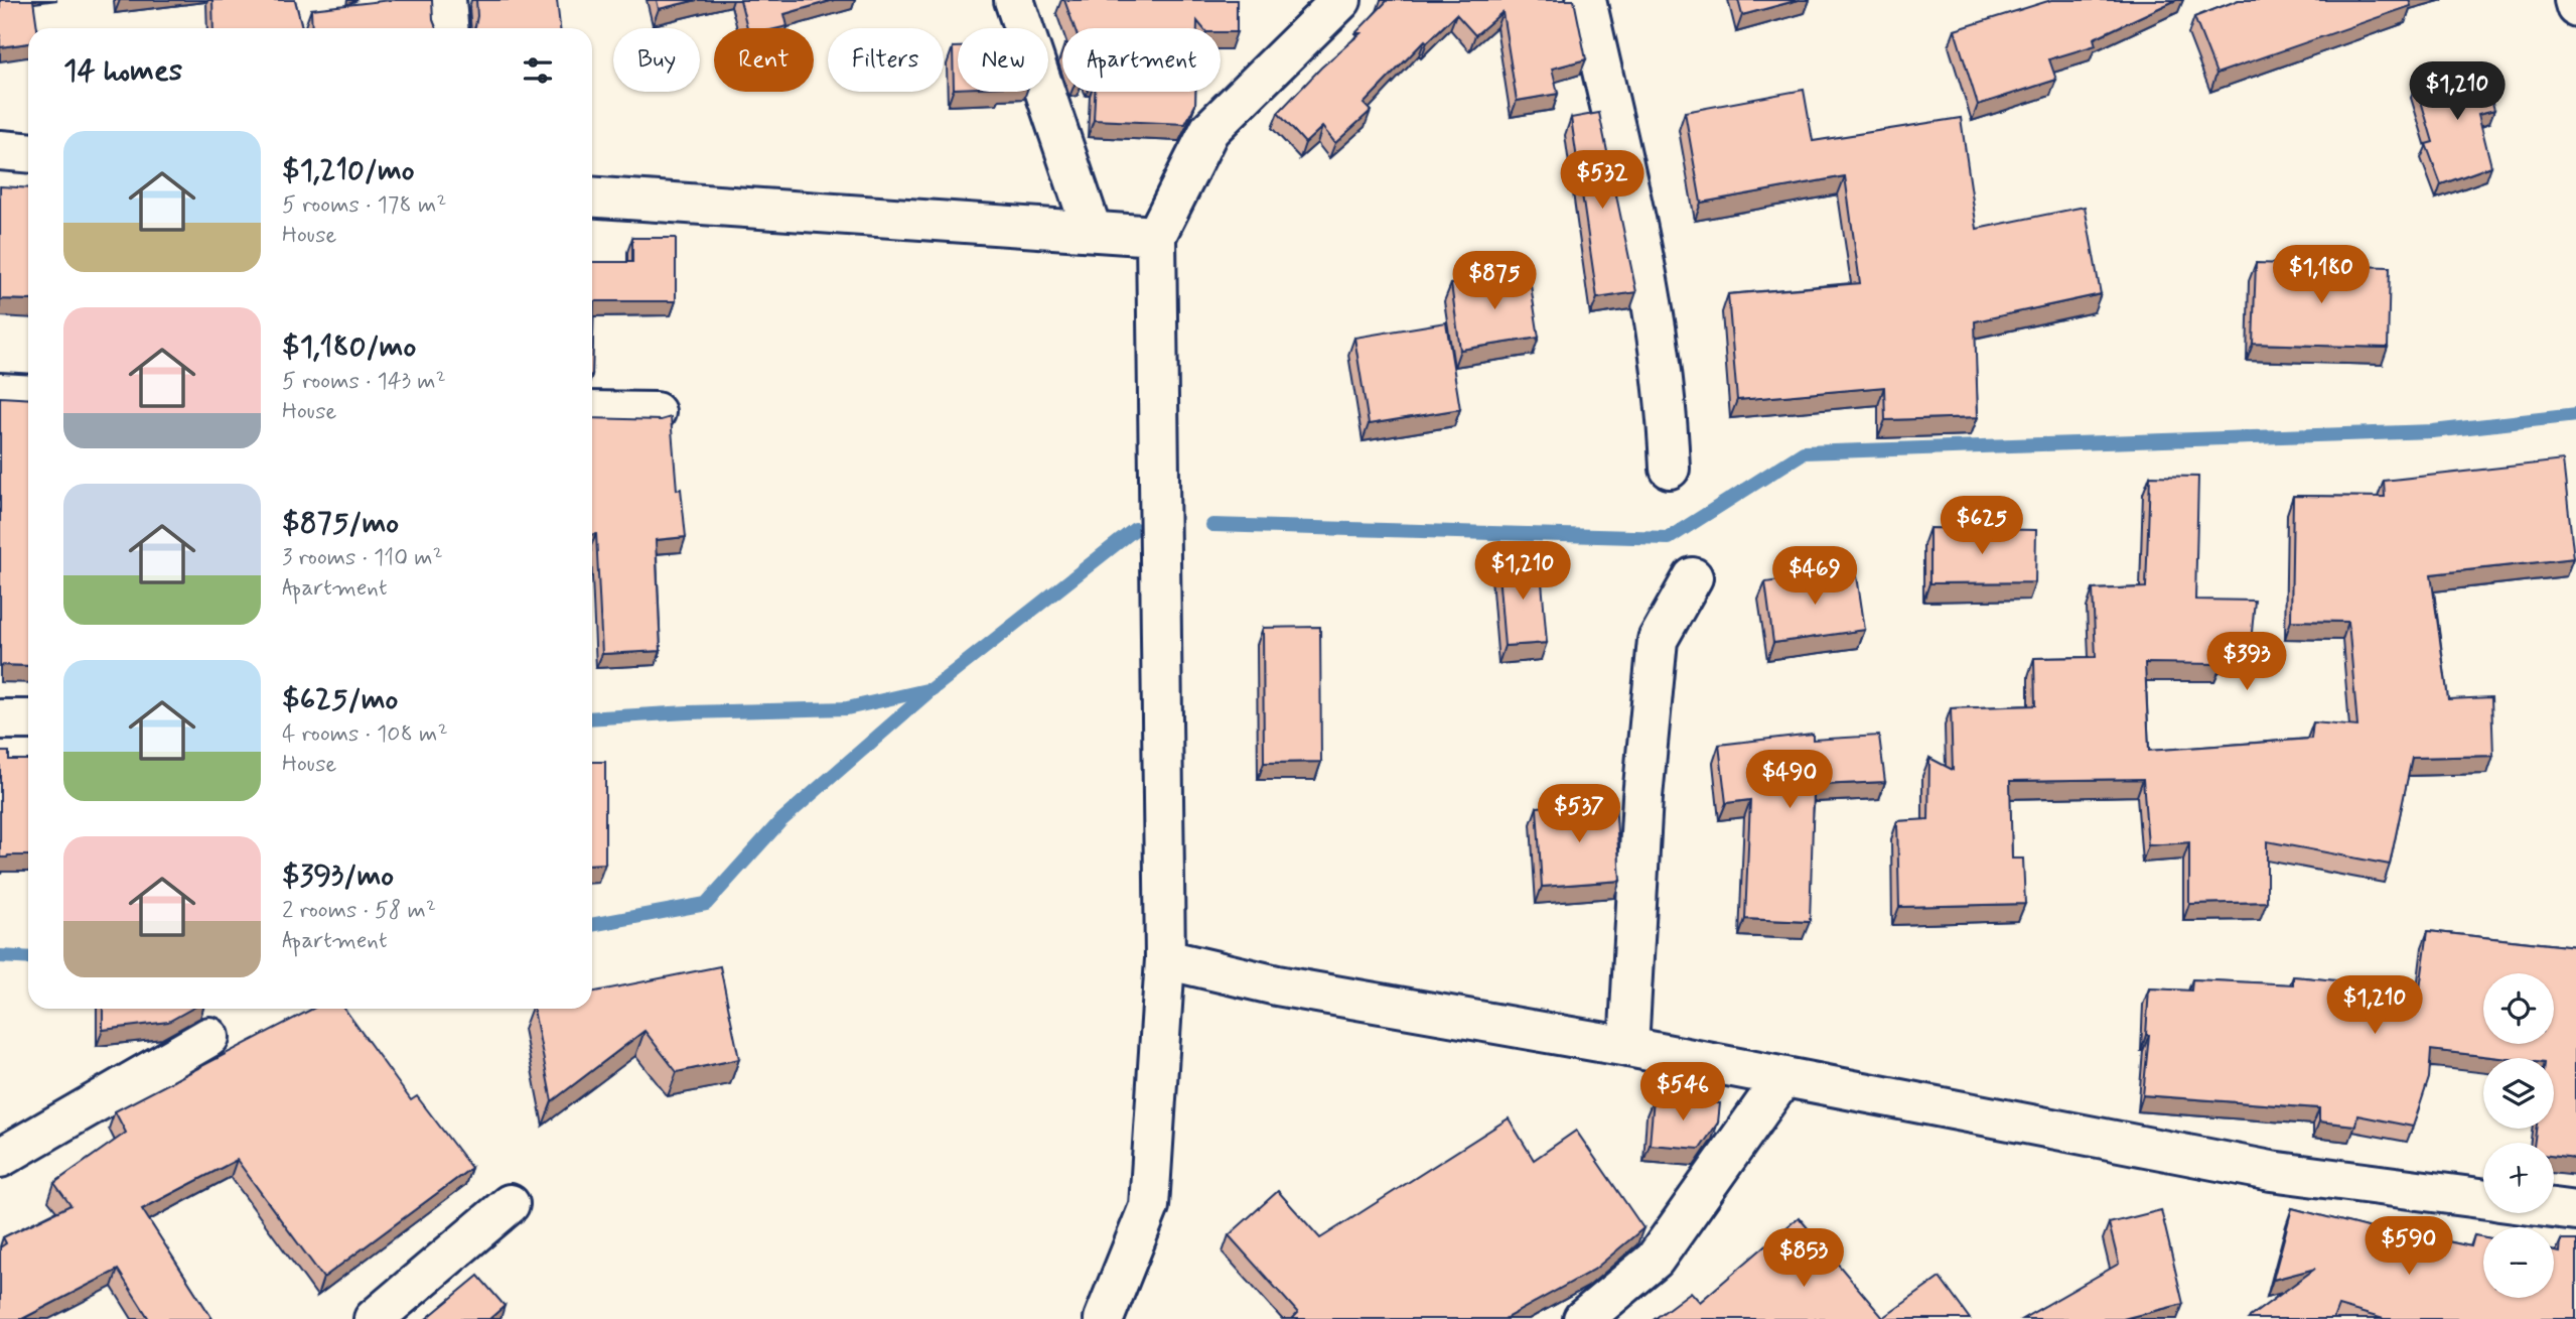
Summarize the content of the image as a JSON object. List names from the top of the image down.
{
  "page": {
    "chip": [
      "Buy",
      "Rent",
      "Filters",
      "New",
      "Apartment"
    ],
    "heading": "14 homes",
    "price": [
      "$1,210",
      "$532",
      "$1,180",
      "$875",
      "$625",
      "$1,210",
      "$469",
      "$393",
      "$490",
      "$537",
      "$1,210",
      "$546",
      "$590",
      "$853"
    ],
    "list": [
      {
        "name": "$1,210/mo",
        "note": "5 rooms · 178 m² · House"
      },
      {
        "name": "$1,180/mo",
        "note": "5 rooms · 143 m² · House"
      },
      {
        "name": "$875/mo",
        "note": "3 rooms · 110 m² · Apartment"
      },
      {
        "name": "$625/mo",
        "note": "4 rooms · 108 m² · House"
      },
      {
        "name": "$393/mo",
        "note": "2 rooms · 58 m² · Apartment"
      }
    ],
    "map_buttons": ["+", "−"]
  }
}
